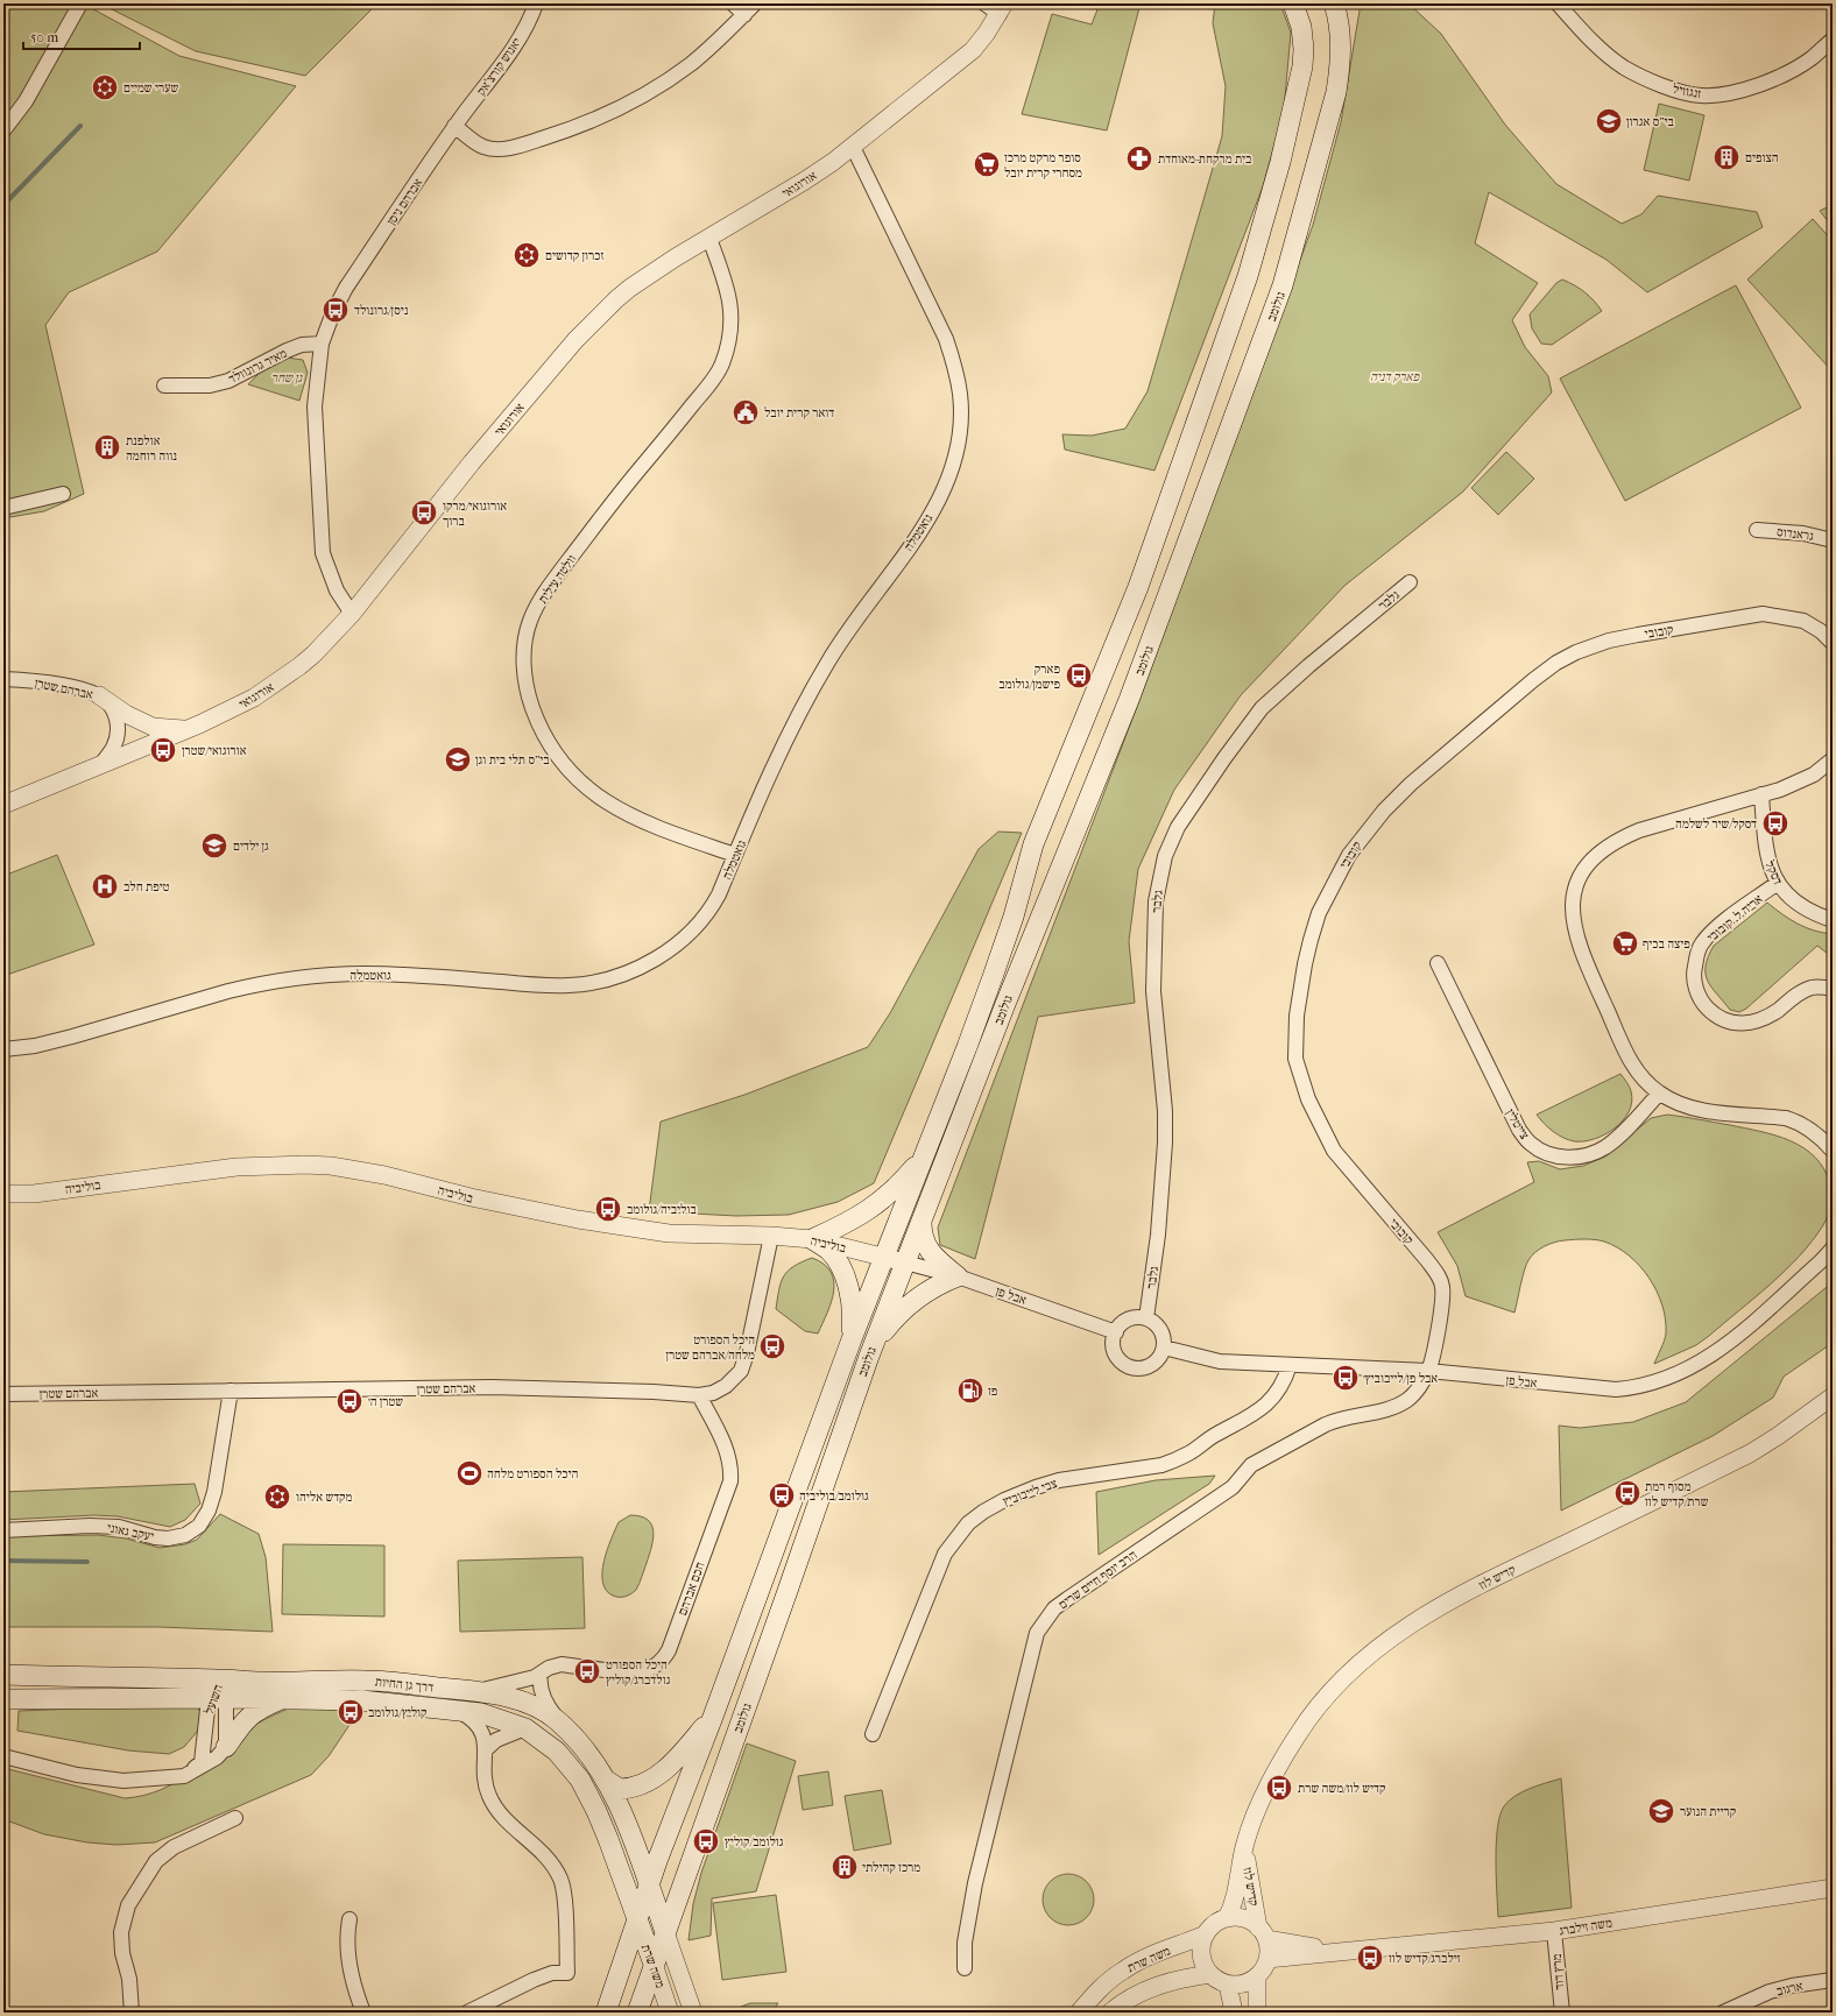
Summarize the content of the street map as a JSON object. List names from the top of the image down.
{
  "streets": {
    "main road": ["גולומב", "דרך גן החיות", "משה שרת"],
    "street": [
      "יאנוש קורצ'אק",
      "זנגוויל",
      "אורוגואי",
      "אברהם ניסן",
      "מאיר גרונוולד",
      "גואטמלה",
      "גראנדוס",
      "וולטה עילית",
      "גלבר",
      "קובובי",
      "אברהם שטרן",
      "דסקל",
      "אריה ל. קובובי",
      "צייטלין",
      "בוליביה",
      "אבל פן",
      "צבי לייבוביץ",
      "יעקב גאוני",
      "קדיש לוז",
      "הרב יוסף חיים שרים",
      "חכם אברהם",
      "השועל",
      "משה זילברג",
      "מרץ דוד",
      "ארגוב"
    ]
  },
  "crossings": [
    ["יאנוש קורצ'אק", "אברהם ניסן"],
    ["אורוגואי", "אברהם ניסן"],
    ["אורוגואי", "גואטמלה"],
    ["אורוגואי", "וולטה עילית"],
    ["אורוגואי", "אברהם שטרן"],
    ["אברהם ניסן", "מאיר גרונוולד"],
    ["גולומב", "בוליביה"],
    ["גולומב", "אבל פן"],
    ["גולומב", "דרך גן החיות"],
    ["גולומב", "משה שרת"],
    ["גואטמלה", "וולטה עילית"],
    ["גלבר", "אבל פן"],
    ["קובובי", "אבל פן"],
    ["קובובי", "הרב יוסף חיים שרים"],
    ["אברהם שטרן", "בוליביה"],
    ["אברהם שטרן", "יעקב גאוני"],
    ["אברהם שטרן", "חכם אברהם"],
    ["דסקל", "אריה ל. קובובי"],
    ["בוליביה", "אבל פן"],
    ["אבל פן", "צבי לייבוביץ"],
    ["אבל פן", "הרב יוסף חיים שרים"],
    ["קדיש לוז", "משה זילברג"],
    ["קדיש לוז", "משה שרת"],
    ["חכם אברהם", "דרך גן החיות"],
    ["דרך גן החיות", "השועל"],
    ["דרך גן החיות", "משה שרת"],
    ["משה זילברג", "משה שרת"],
    ["משה זילברג", "מרץ דוד"]
  ],
  "parks": ["פארק דניה", "גן שחר"],
  "places": {
    "synagogue": ["שערי שמיים", "זכרון קדושים", "מקדש אליהו"],
    "school or university": [
      "בי\"ס אגרון",
      "בי\"ס תלי בית וגן",
      "גן ילדים",
      "קריית הנוער"
    ],
    "building": ["הצופים", "אולפנת נווה רוחמה", "מרכז קהילתי"],
    "pharmacy": ["בית מרקחת-מאוחדת"],
    "supermarket": ["סופר מרקט מרכז מסחרי קרית יובל", "פיצה בכיף"],
    "bus stop": [
      "ניסן/גרונולד",
      "אורוגואי/מרקו ברוך",
      "פארק פישמן/גולומב",
      "אורוגואי/שטרן",
      "דסקל/שיר לשלמה",
      "בוליביה/גולומב",
      "היכל הספורט מלחה/אברהם שטרן",
      "אבל פן/לייבוביץ׳",
      "שטרן ה׳",
      "מסוף רמת שרת/קדיש לוז",
      "גולומב/בוליביה",
      "היכל הספורט גולדברג/קוליץ",
      "קוליץ/גולומב",
      "קדיש לוז/משה שרת",
      "גולומב/קוליץ",
      "זילברג/קדיש לוז"
    ],
    "public building": ["דואר קרית יובל"],
    "hospital": ["טיפת חלב"],
    "fuel station": ["פז"],
    "sports": ["היכל הספורט מלחה"]
  },
  "scale_bar": "50 m"
}
